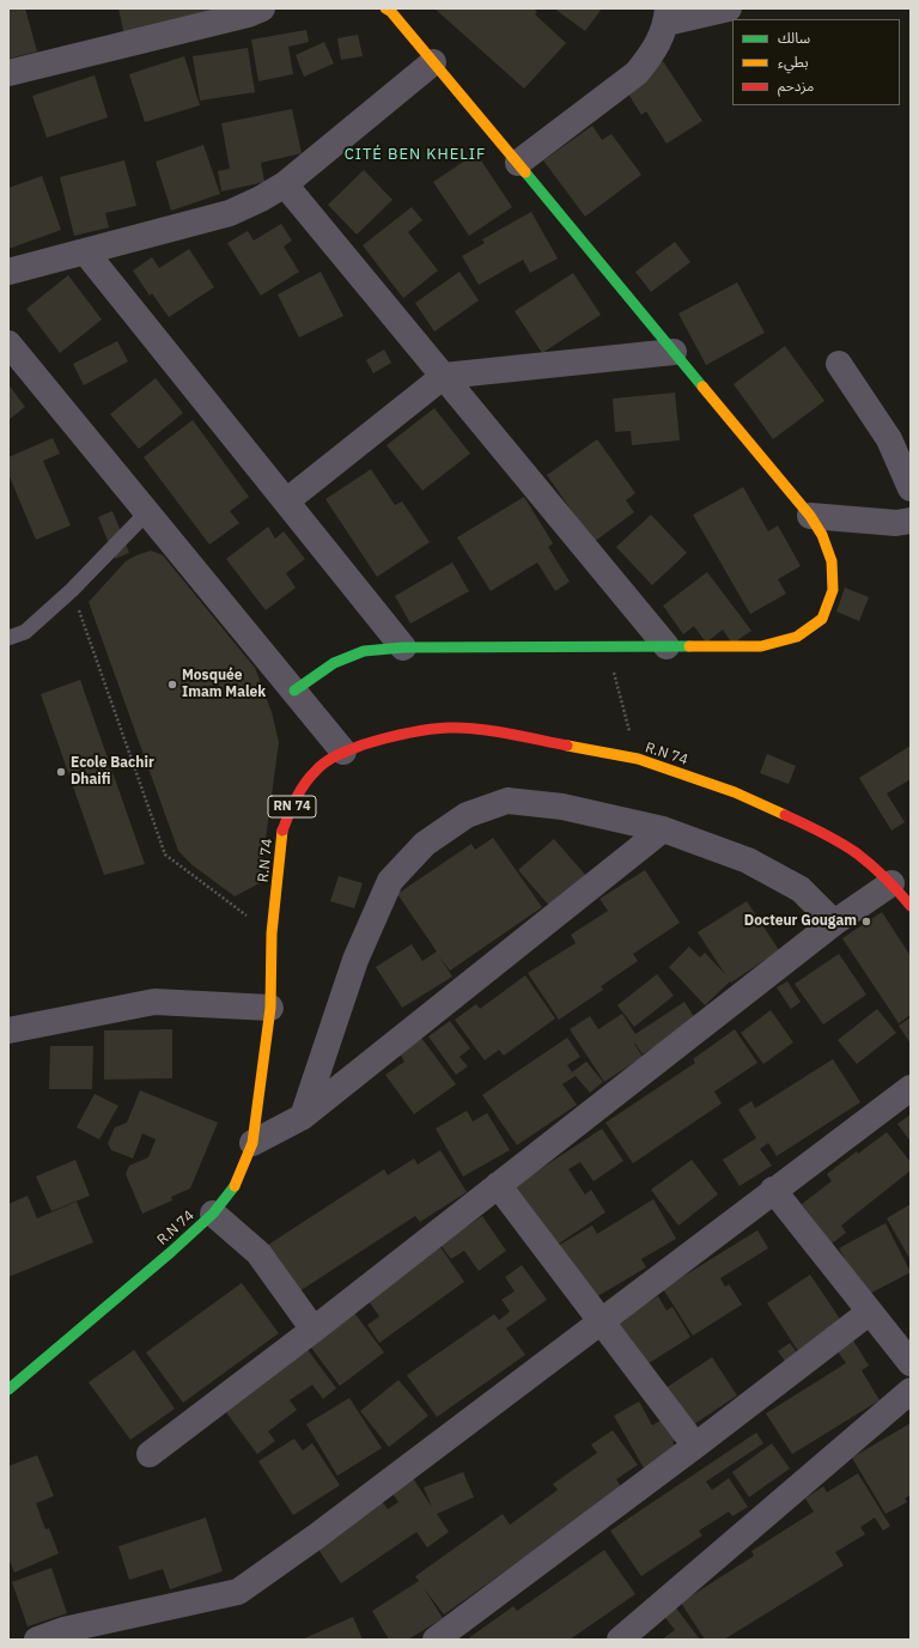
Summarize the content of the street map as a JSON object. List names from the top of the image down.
{
  "streets": {
    "main road": ["R.N 74", "RN 74"]
  },
  "districts": ["CITÉ BEN KHELIF"],
  "places": ["Mosquée Imam Malek", "Ecole Bachir Dhaifi", "Docteur Gougam"],
  "legend": ["سالك", "بطيء", "مزدحم"]
}
